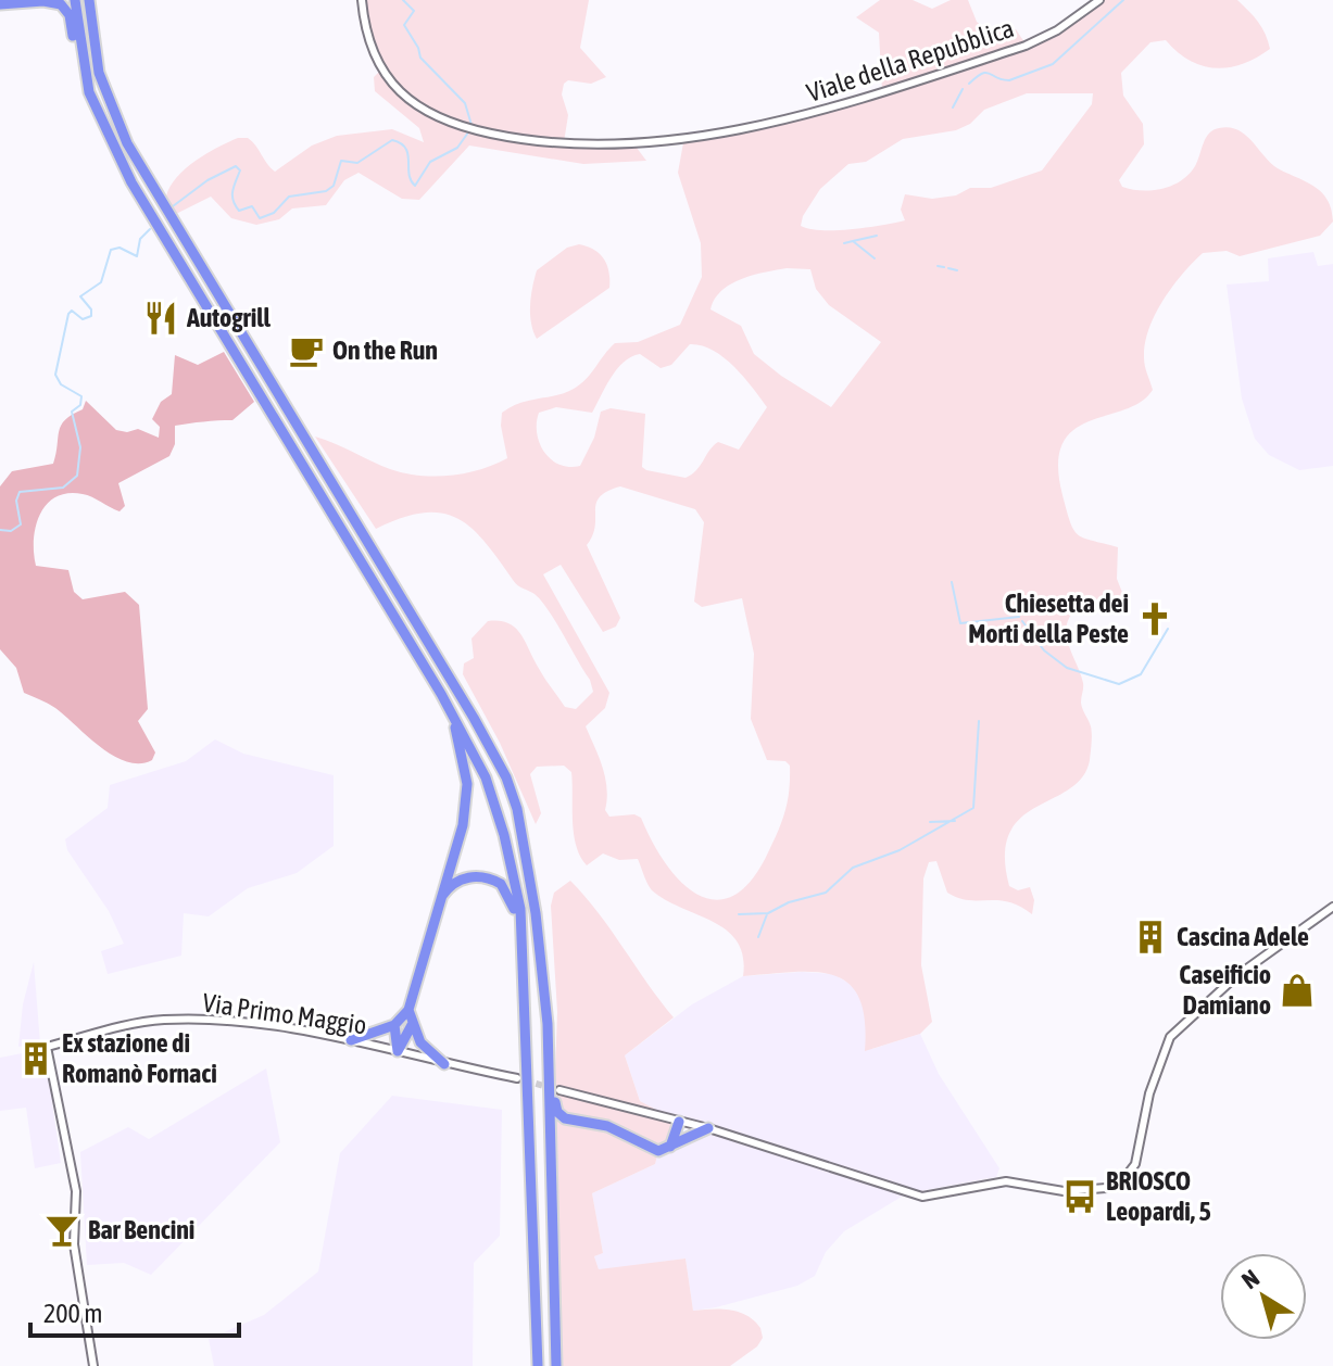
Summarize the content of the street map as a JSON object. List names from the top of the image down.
{
  "streets": {
    "street": ["Viale della Repubblica", "Via Primo Maggio"]
  },
  "places": {
    "restaurant": ["Autogrill"],
    "cafe": ["On the Run"],
    "church": ["Chiesetta dei Morti della Peste"],
    "building": ["Cascina Adele", "Ex stazione di Romanò Fornaci"],
    "shop": ["Caseificio Damiano"],
    "bus stop": ["BRIOSCO Leopardi, 5"],
    "bar": ["Bar Bencini"]
  },
  "scale_bar": "200 m",
  "north": "top left"
}
